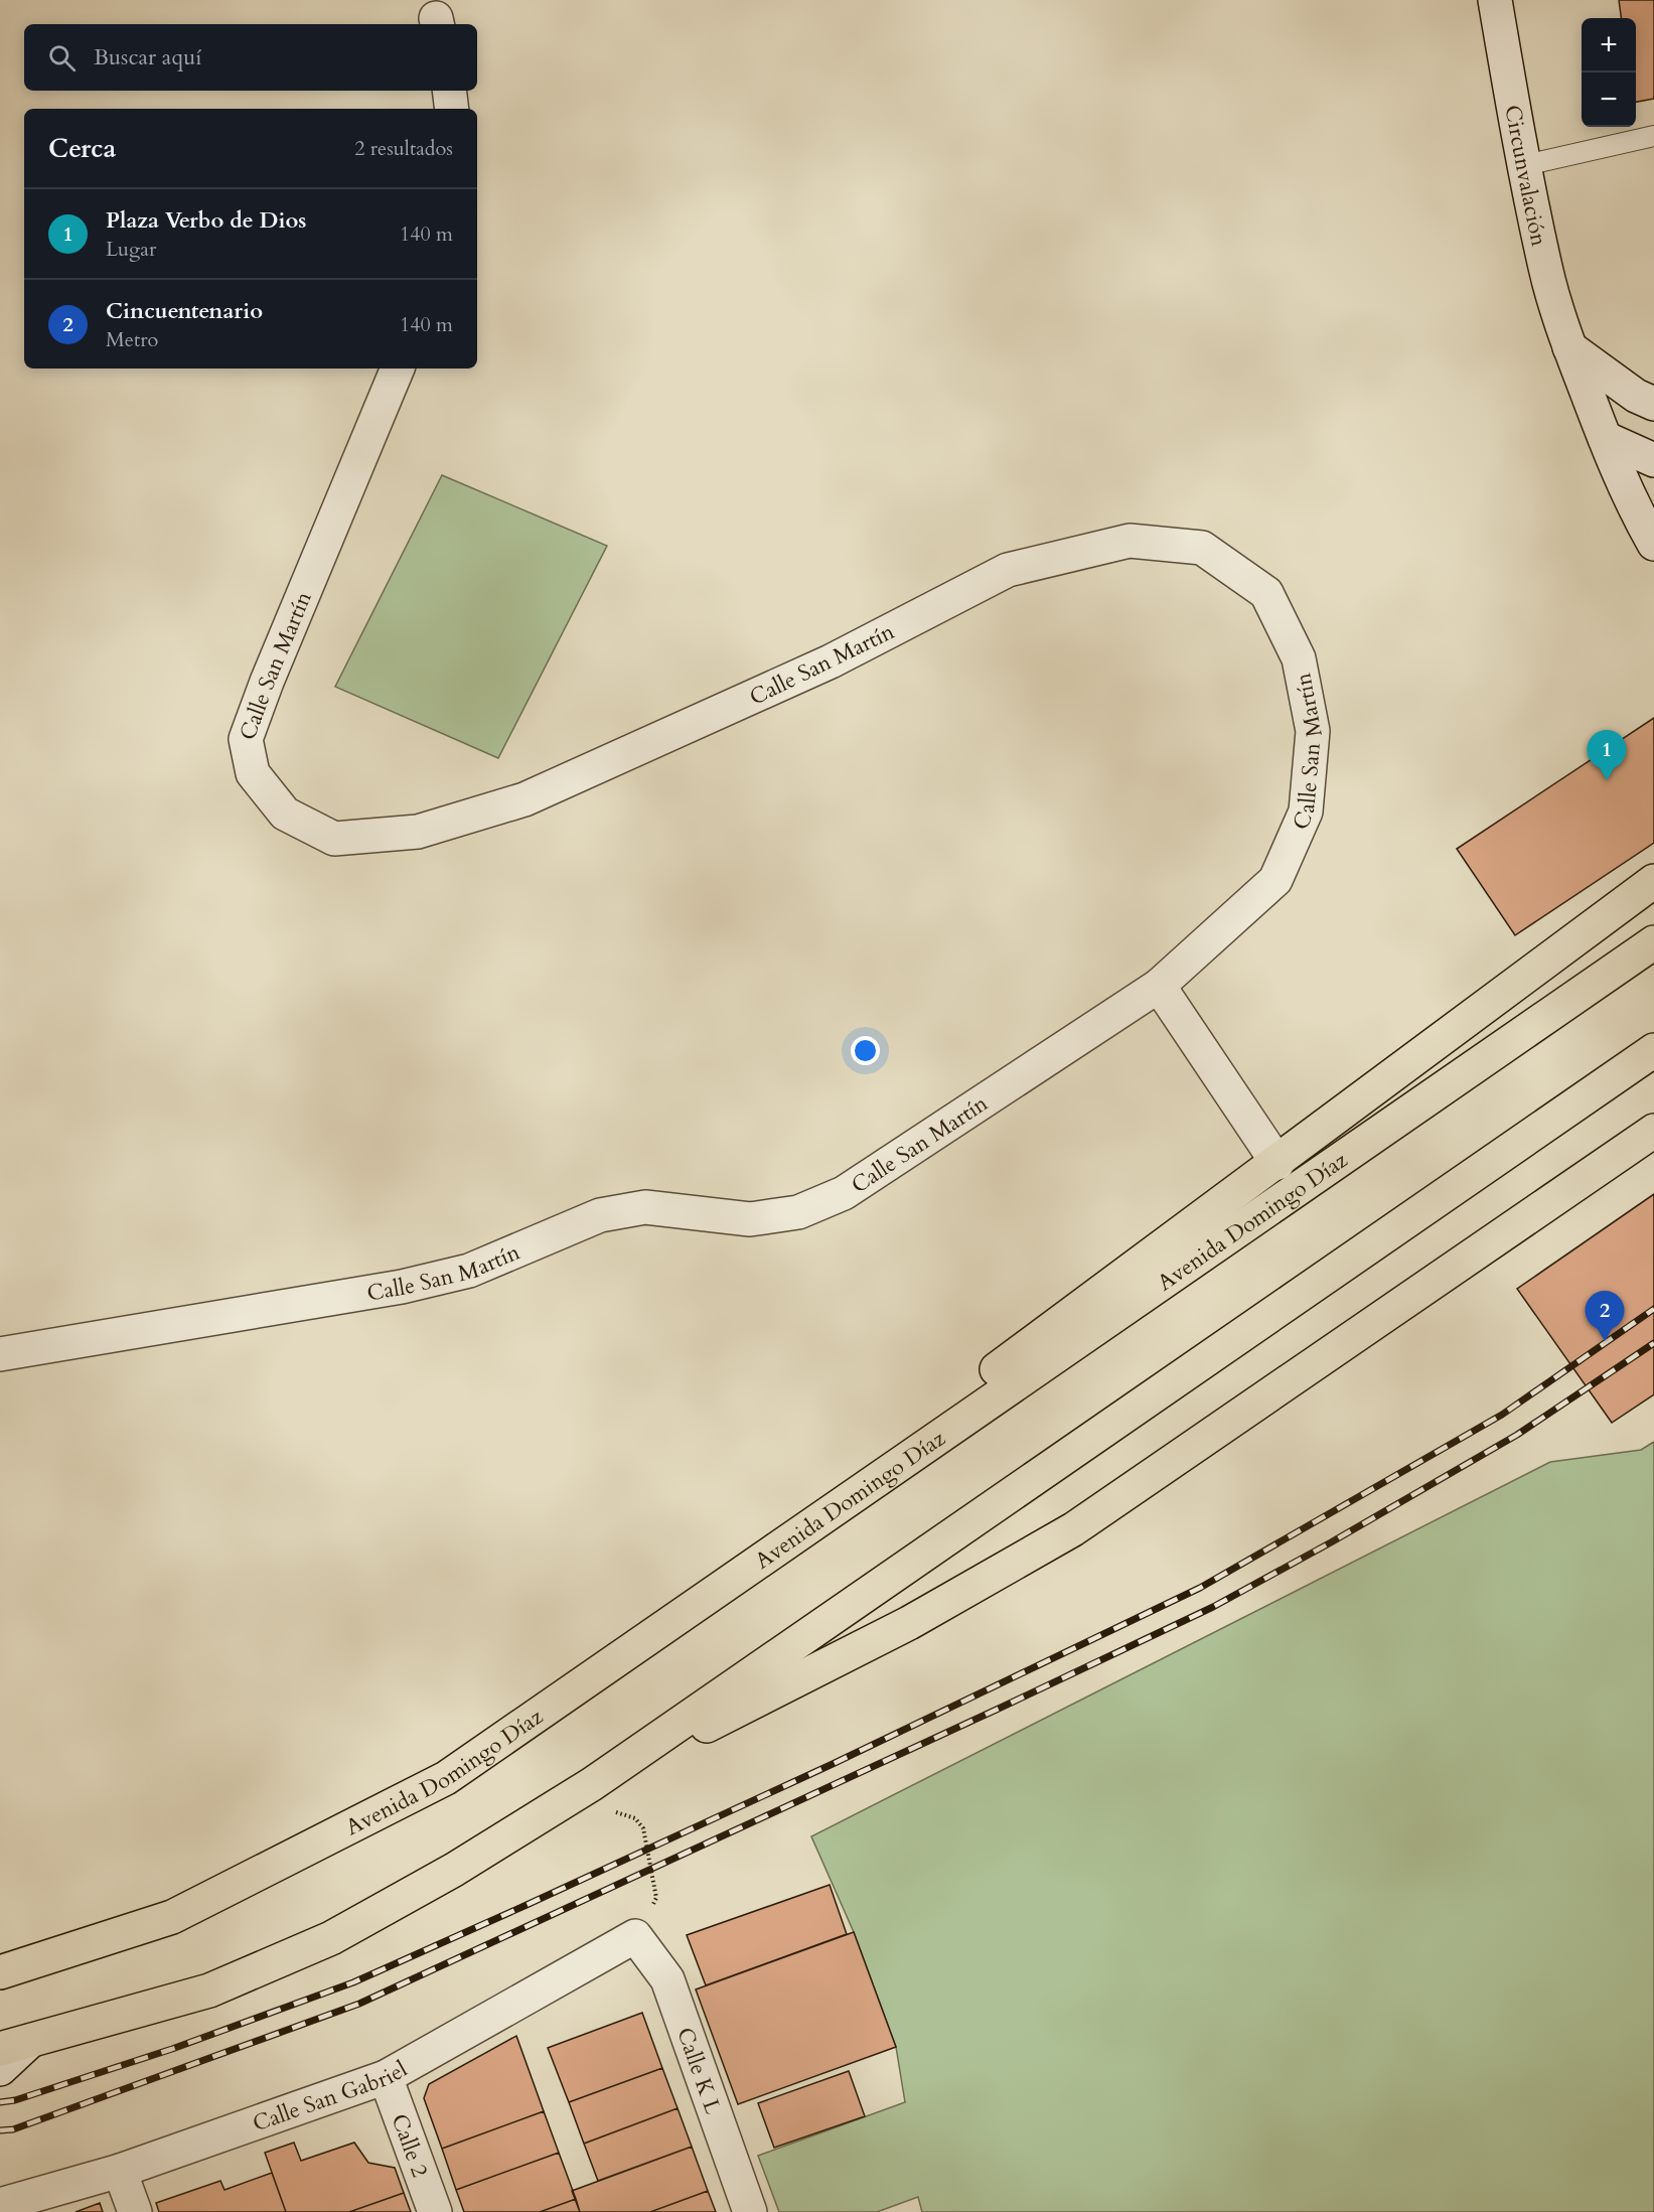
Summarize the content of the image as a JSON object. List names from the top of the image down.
{
  "streets": {
    "main road": ["Avenida Domingo Díaz"],
    "street": [
      "Circunvalación",
      "Calle San Martín",
      "Calle K L",
      "Calle San Gabriel",
      "Calle 2"
    ]
  },
  "crossings": [
    ["Calle K L", "Calle San Gabriel"],
    ["Calle San Gabriel", "Calle 2"]
  ],
  "page": {
    "map_buttons": ["+", "−"],
    "search": "Buscar aquí",
    "heading": ["Cerca", "2 resultados"],
    "list": [
      {
        "mark": "1",
        "name": "Plaza Verbo de Dios",
        "note": "Lugar",
        "value": "140 m"
      },
      {
        "mark": "2",
        "name": "Cincuentenario",
        "note": "Metro",
        "value": "140 m"
      }
    ],
    "pins": ["1", "2"]
  }
}
